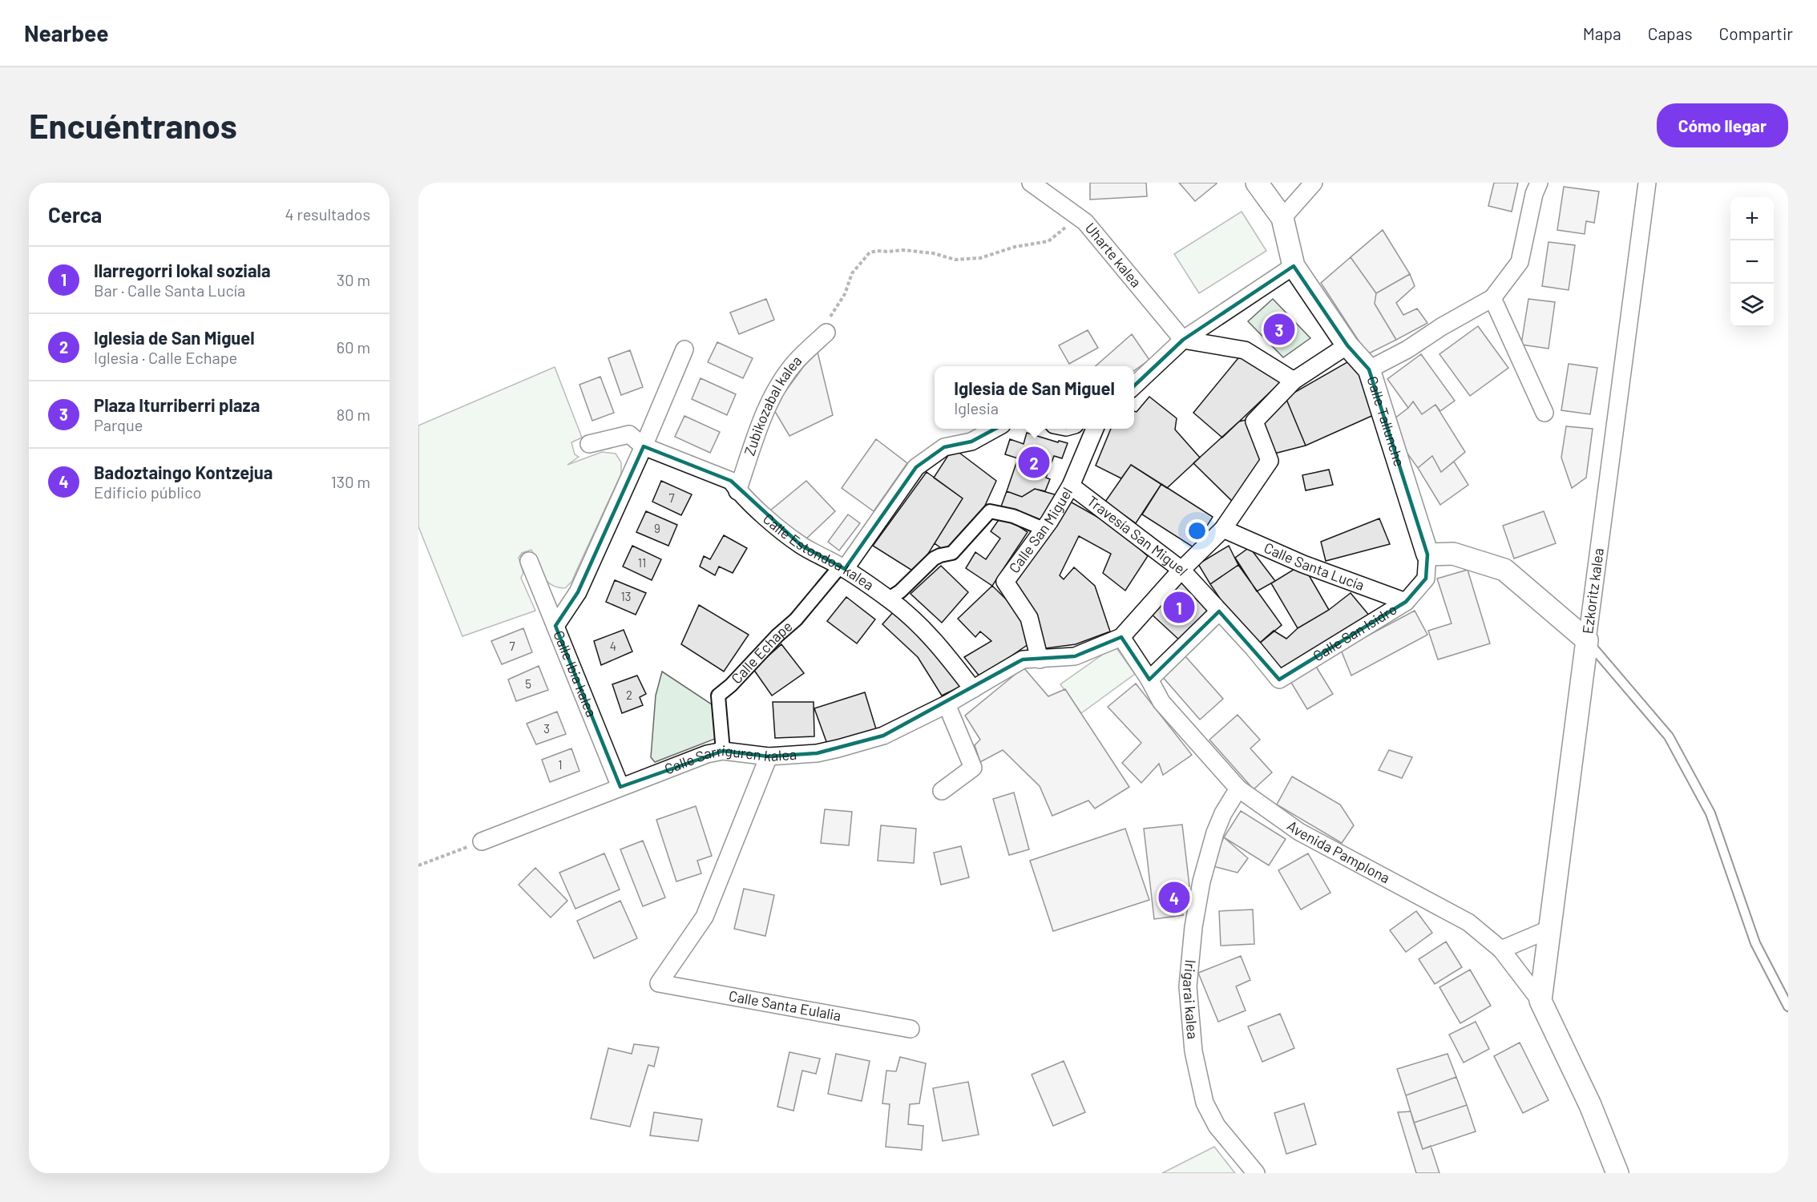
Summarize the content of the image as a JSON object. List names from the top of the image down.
{
  "streets": {
    "street": [
      "Uharte kalea",
      "Zubikozabal kalea",
      "Calle Tallunche",
      "Calle San Miguel",
      "Travesía San Miguel",
      "Calle Estondoa kalea",
      "Calle Santa Lucía",
      "Ezkoritz kalea",
      "Calle San Isidro",
      "Calle Echape",
      "Calle Ibia kalea",
      "Calle Sarriguren kalea",
      "Avenida Pamplona",
      "Irigarai kalea",
      "Calle Santa Eulalia"
    ]
  },
  "crossings": [
    ["Zubikozabal kalea", "Calle Estondoa kalea"],
    ["Calle Tallunche", "Calle San Isidro"],
    ["Calle San Miguel", "Travesía San Miguel"],
    ["Calle San Miguel", "Calle Sarriguren kalea"],
    ["Travesía San Miguel", "Calle San Isidro"],
    ["Calle Estondoa kalea", "Calle Echape"],
    ["Calle Estondoa kalea", "Calle Sarriguren kalea"],
    ["Calle Santa Lucía", "Calle San Isidro"],
    ["Ezkoritz kalea", "Avenida Pamplona"],
    ["Calle Echape", "Calle Sarriguren kalea"],
    ["Calle Ibia kalea", "Calle Sarriguren kalea"],
    ["Calle Sarriguren kalea", "Calle Santa Eulalia"],
    ["Avenida Pamplona", "Irigarai kalea"]
  ],
  "house_numbers": [
    "7",
    "9",
    "11",
    "13",
    "7",
    "4",
    "5",
    "2",
    "3",
    "1"
  ],
  "page": {
    "header": "Nearbee",
    "nav": ["Mapa", "Capas", "Compartir"],
    "buttons": "Cómo llegar",
    "title": "Encuéntranos",
    "heading": ["Cerca", "4 resultados"],
    "map_buttons": ["+", "−"],
    "list": [
      {
        "mark": "1",
        "name": "Ilarregorri lokal soziala",
        "note": "Bar · Calle Santa Lucía",
        "value": "30 m"
      },
      {
        "mark": "2",
        "name": "Iglesia de San Miguel",
        "note": "Iglesia · Calle Echape",
        "value": "60 m"
      },
      {
        "mark": "3",
        "name": "Plaza Iturriberri plaza",
        "note": "Parque",
        "value": "80 m"
      },
      {
        "mark": "4",
        "name": "Badoztaingo Kontzejua",
        "note": "Edificio público",
        "value": "130 m"
      }
    ],
    "pins": [
      "3",
      "2",
      "1",
      "4"
    ],
    "popup": ["Iglesia de San Miguel", "Iglesia"]
  }
}
